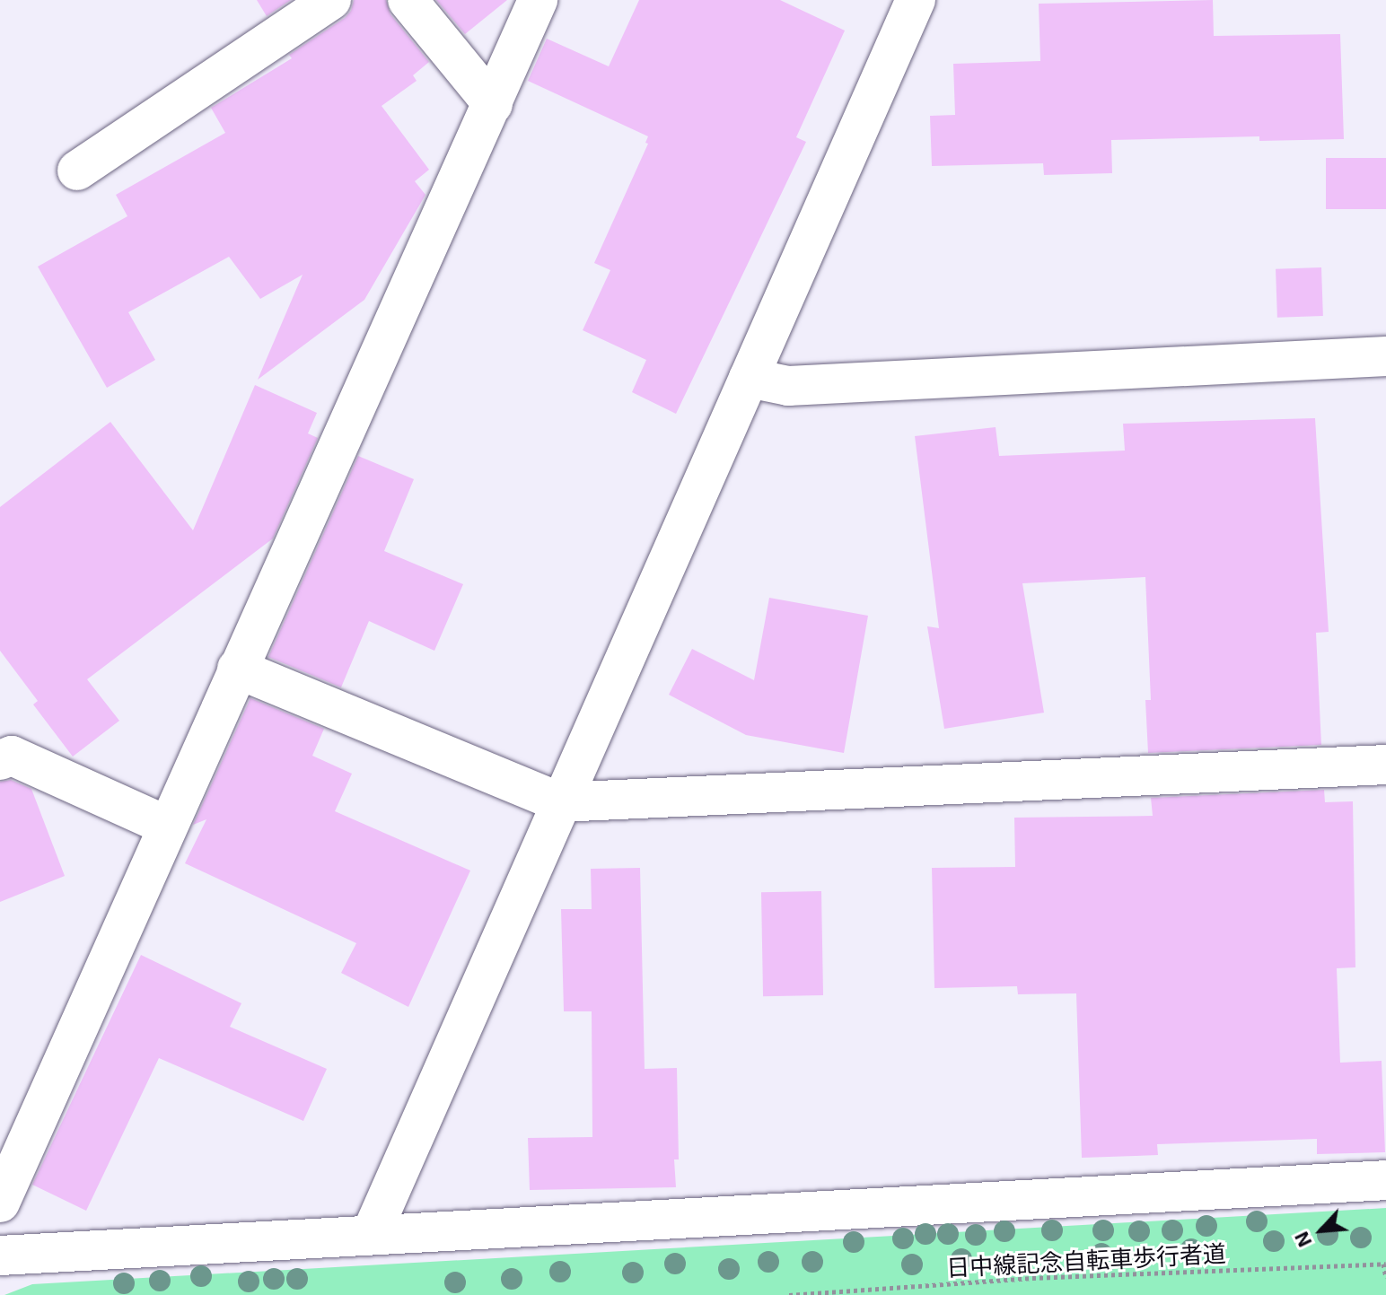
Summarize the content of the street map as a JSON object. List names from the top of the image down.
{
  "streets": {
    "path": ["日中線記念自転車歩行者道"]
  },
  "north": "bottom left"
}
